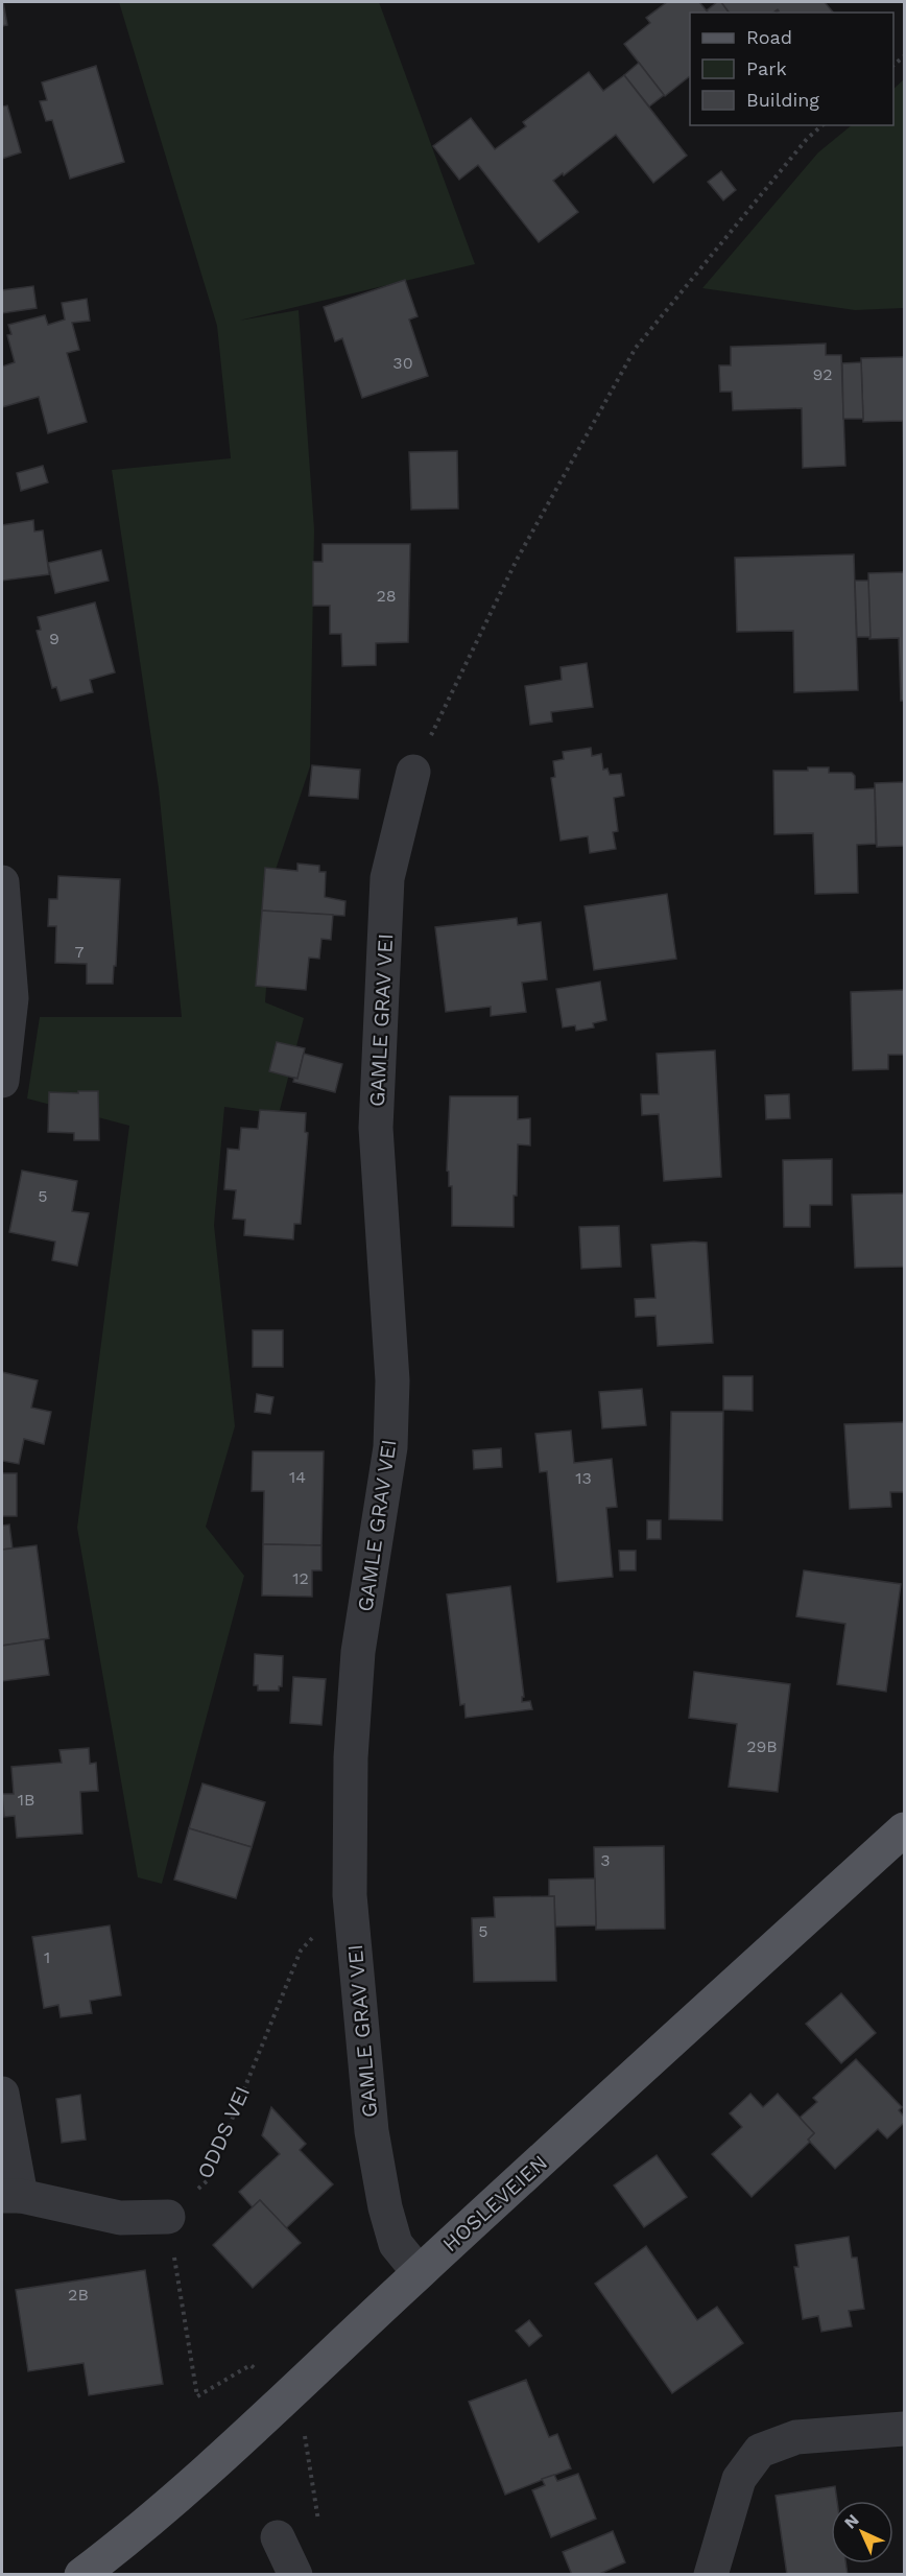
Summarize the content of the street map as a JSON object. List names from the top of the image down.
{
  "streets": {
    "main road": ["HOSLEVEIEN"],
    "street": ["GAMLE GRAV VEI"],
    "path": ["ODDS VEI"]
  },
  "crossings": [
    ["GAMLE GRAV VEI", "ODDS VEI"],
    ["GAMLE GRAV VEI", "HOSLEVEIEN"]
  ],
  "house_numbers": [
    "30",
    "92",
    "28",
    "9",
    "7",
    "5",
    "14",
    "13",
    "12",
    "29B",
    "1B",
    "3",
    "5",
    "1",
    "2B"
  ],
  "legend": ["Road", "Park", "Building"],
  "north": "top left"
}
